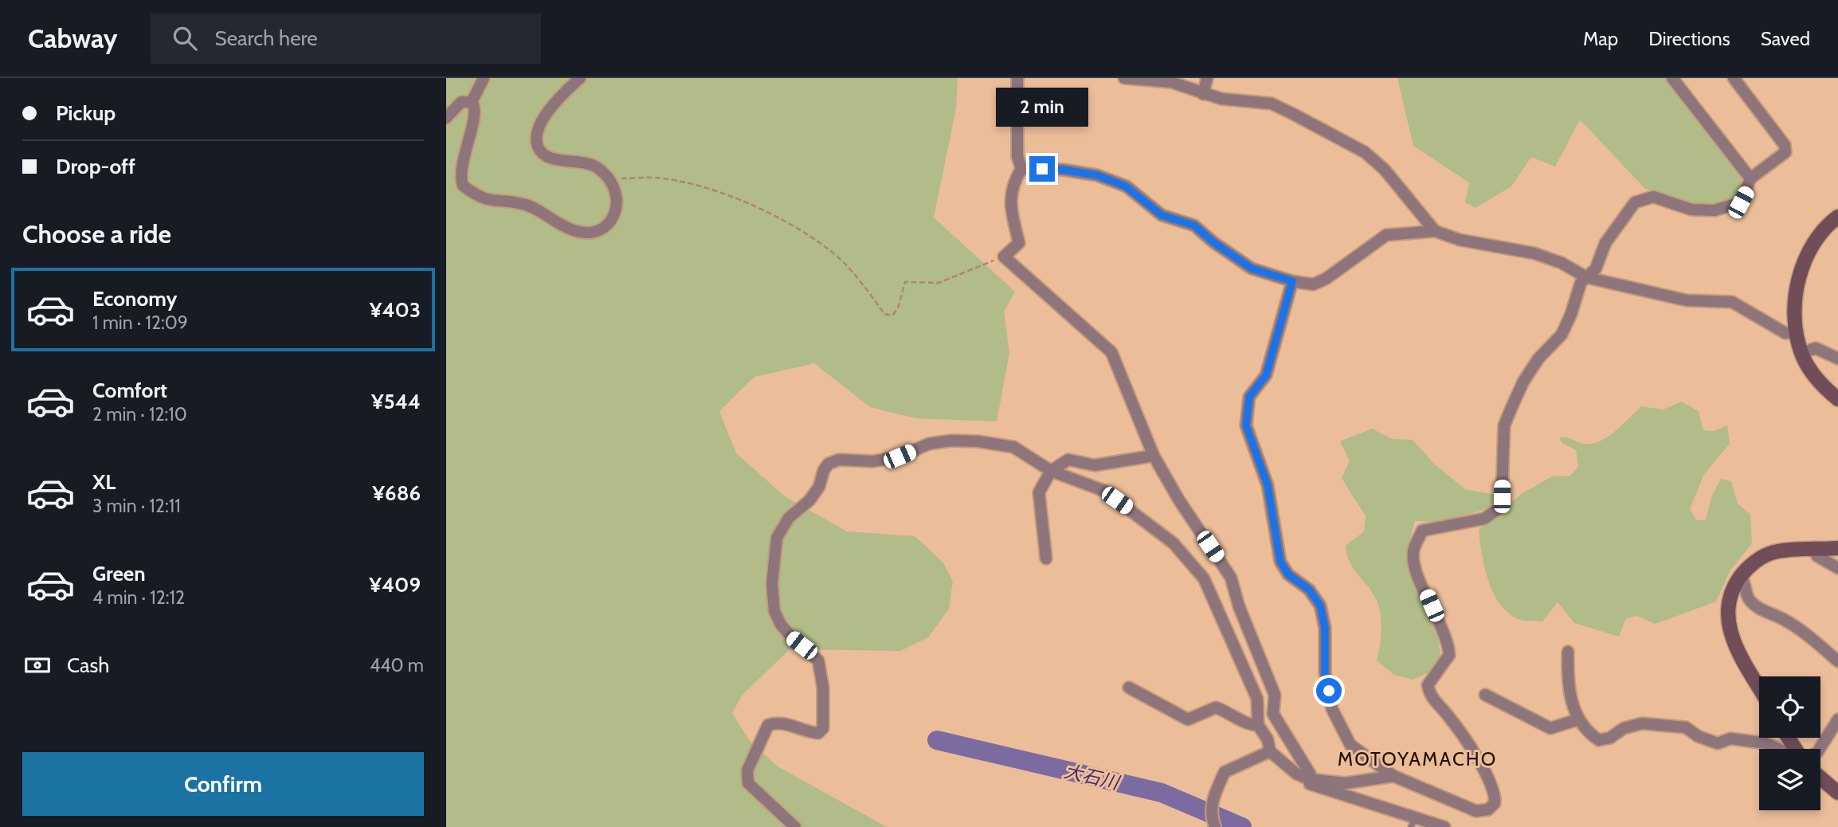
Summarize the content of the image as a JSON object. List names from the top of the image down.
{
  "districts": ["MOTOYAMACHO"],
  "water": ["大石川"],
  "page": {
    "header": "Cabway",
    "search": "Search here",
    "nav": ["Map", "Directions", "Saved"],
    "banner": ["Pickup", "Drop-off"],
    "bubble": "2 min",
    "heading": "Choose a ride",
    "list": [
      {
        "name": "Economy",
        "note": "1 min · 12:09",
        "value": "¥403"
      },
      {
        "name": "Comfort",
        "note": "2 min · 12:10",
        "value": "¥544"
      },
      {
        "name": "XL",
        "note": "3 min · 12:11",
        "value": "¥686"
      },
      {
        "name": "Green",
        "note": "4 min · 12:12",
        "value": "¥409"
      }
    ],
    "pay": ["Cash", "440 m"],
    "buttons": "Confirm"
  }
}
